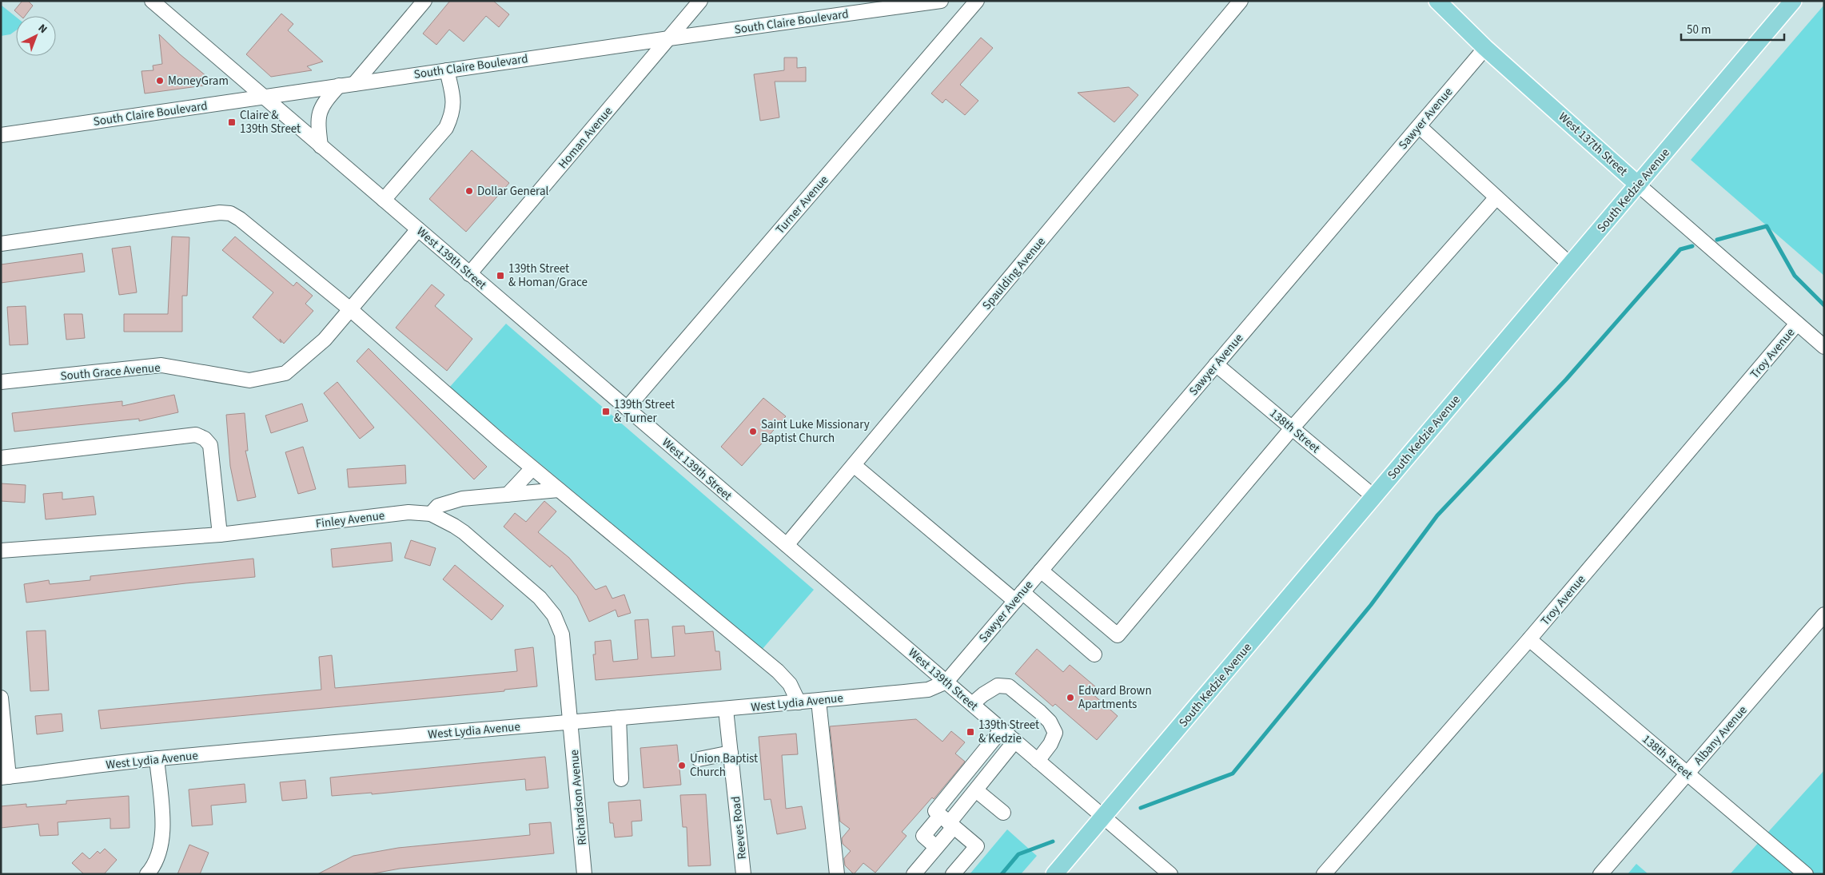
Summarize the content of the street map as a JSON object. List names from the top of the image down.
{
  "streets": {
    "main road": ["West 137th Street", "South Kedzie Avenue"],
    "street": [
      "South Claire Boulevard",
      "Sawyer Avenue",
      "Homan Avenue",
      "Turner Avenue",
      "West 139th Street",
      "Spaulding Avenue",
      "Troy Avenue",
      "South Grace Avenue",
      "138th Street",
      "Finley Avenue",
      "West Lydia Avenue",
      "Albany Avenue",
      "Richardson Avenue",
      "Reeves Road"
    ]
  },
  "crossings": [
    ["South Claire Boulevard", "Homan Avenue"],
    ["South Claire Boulevard", "West 139th Street"],
    ["Sawyer Avenue", "West 137th Street"],
    ["Sawyer Avenue", "West 139th Street"],
    ["Sawyer Avenue", "138th Street"],
    ["Sawyer Avenue", "West Lydia Avenue"],
    ["Homan Avenue", "West 139th Street"],
    ["West 137th Street", "South Kedzie Avenue"],
    ["West 137th Street", "Troy Avenue"],
    ["South Kedzie Avenue", "West 139th Street"],
    ["South Kedzie Avenue", "138th Street"],
    ["Turner Avenue", "West 139th Street"],
    ["West 139th Street", "Spaulding Avenue"],
    ["West 139th Street", "South Grace Avenue"],
    ["West 139th Street", "West Lydia Avenue"],
    ["Troy Avenue", "138th Street"],
    ["138th Street", "Albany Avenue"],
    ["Finley Avenue", "West Lydia Avenue"],
    ["Finley Avenue", "Richardson Avenue"],
    ["West Lydia Avenue", "Richardson Avenue"],
    ["West Lydia Avenue", "Reeves Road"]
  ],
  "places": {
    "other": [
      "MoneyGram",
      "Dollar General",
      "Saint Luke Missionary Baptist Church",
      "Edward Brown Apartments",
      "Union Baptist Church"
    ],
    "transit": [
      "Claire & 139th Street",
      "139th Street & Homan/Grace",
      "139th Street & Turner",
      "139th Street & Kedzie"
    ]
  },
  "scale_bar": "50 m",
  "north": "top right"
}
